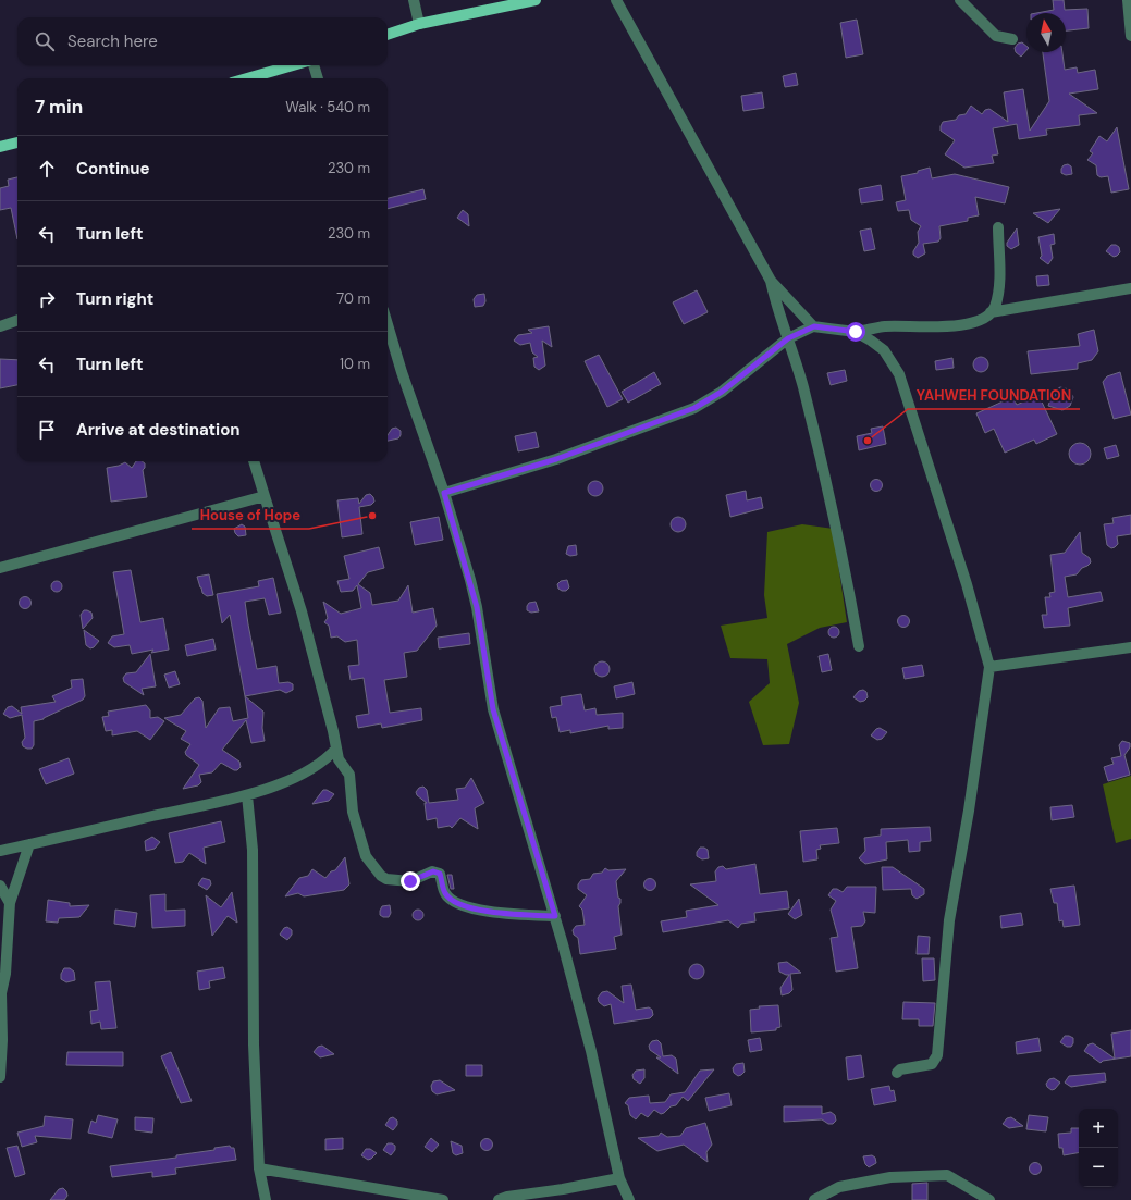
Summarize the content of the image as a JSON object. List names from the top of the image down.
{
  "places": ["YAHWEH FOUNDATION", "House of Hope"],
  "north": "top",
  "page": {
    "search": "Search here",
    "heading": ["7 min", "Walk · 540 m"],
    "list": [
      ["Continue", "230 m"],
      ["Turn left", "230 m"],
      ["Turn right", "70 m"],
      ["Turn left", "10 m"],
      "Arrive at destination"
    ],
    "map_buttons": ["+", "−"]
  }
}
